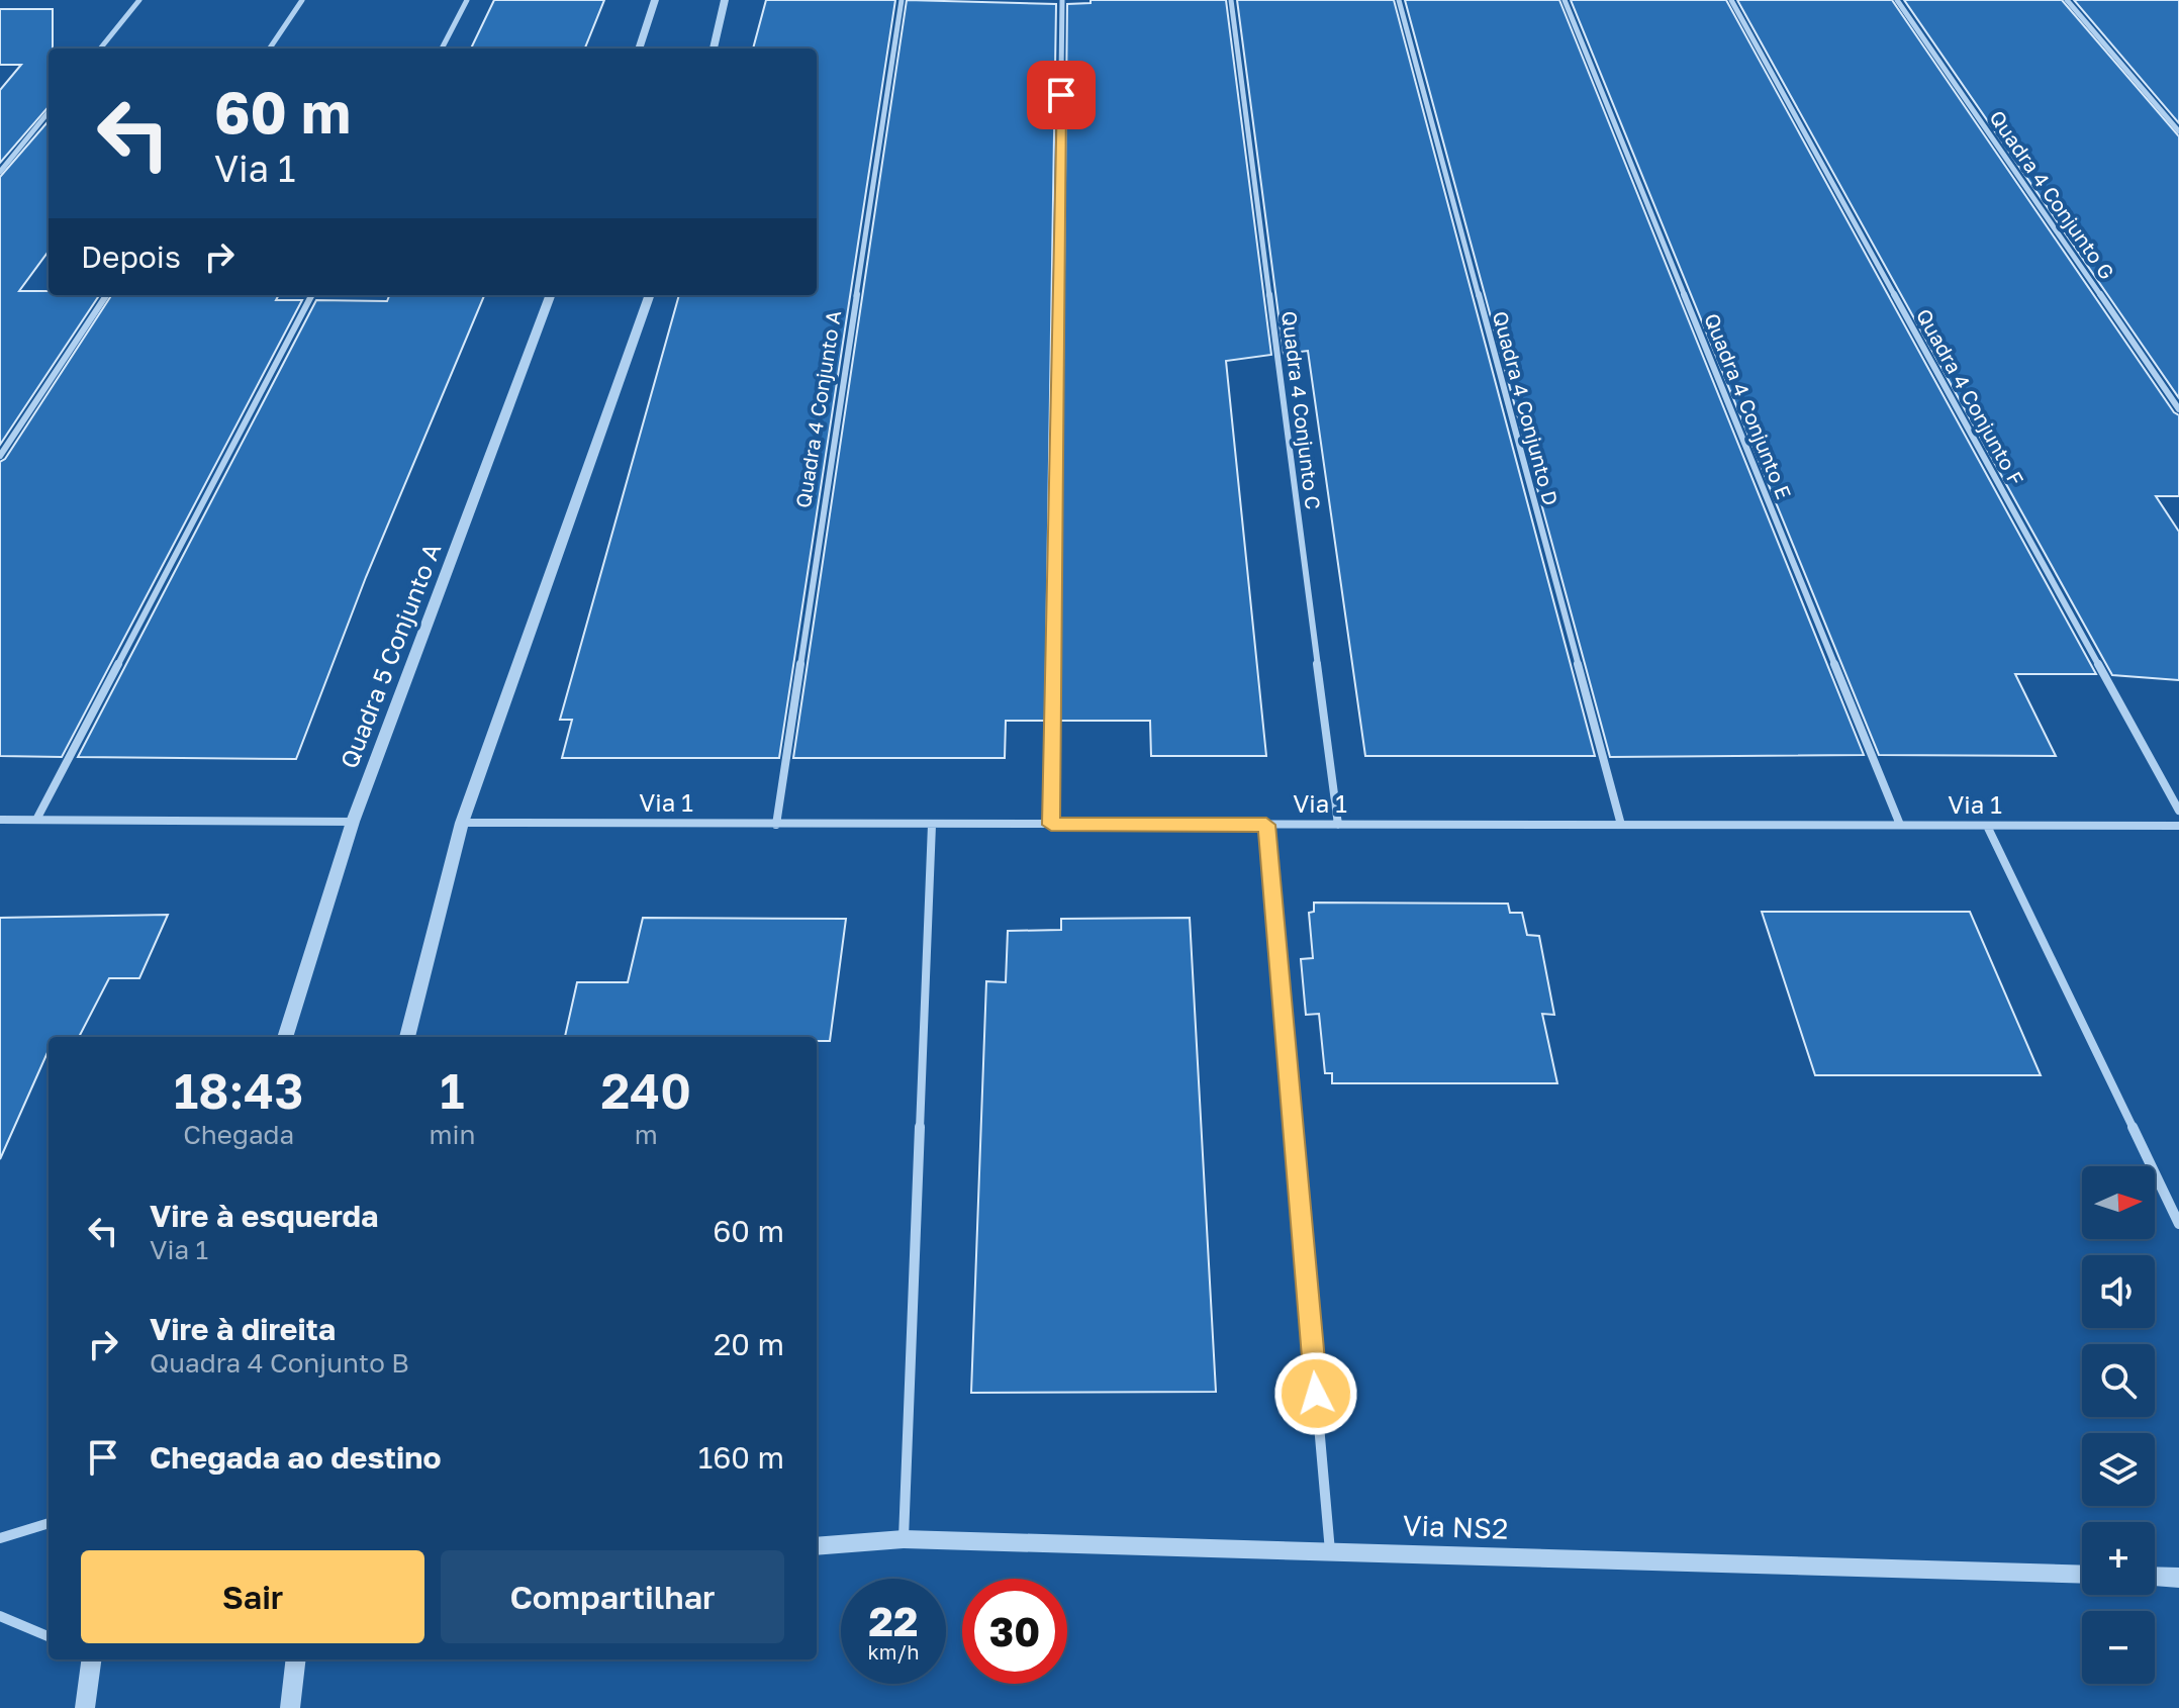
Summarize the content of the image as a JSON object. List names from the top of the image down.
{
  "streets": {
    "street": [
      "Quadra 4 Conjunto G",
      "Quadra 4 Conjunto F",
      "Quadra 4 Conjunto E",
      "Quadra 4 Conjunto D",
      "Quadra 4 Conjunto A",
      "Quadra 4 Conjunto C",
      "Quadra 5 Conjunto A",
      "Via 1",
      "Via NS2"
    ]
  },
  "crossings": [
    ["Quadra 4 Conjunto E", "Via 1"],
    ["Quadra 4 Conjunto D", "Via 1"],
    ["Quadra 4 Conjunto A", "Via 1"],
    ["Quadra 4 Conjunto C", "Via 1"]
  ],
  "north": "right",
  "page": {
    "turn": ["60 m", "Via 1"],
    "then": "Depois",
    "eta": [
      "18:43",
      "Chegada",
      "1",
      "min",
      "240",
      "m"
    ],
    "map_buttons": ["+", "−"],
    "list": [
      {
        "name": "Vire à esquerda",
        "note": "Via 1",
        "value": "60 m"
      },
      {
        "name": "Vire à direita",
        "note": "Quadra 4 Conjunto B",
        "value": "20 m"
      },
      {
        "name": "Chegada ao destino",
        "value": "160 m"
      }
    ],
    "buttons": ["Sair", "Compartilhar"],
    "speed": "22 km/h",
    "limit": "30"
  }
}
